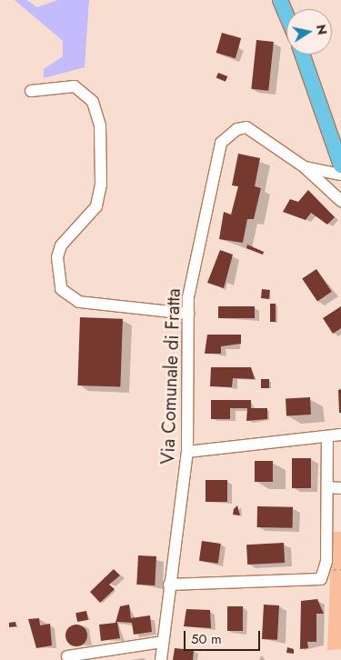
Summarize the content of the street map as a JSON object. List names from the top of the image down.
{
  "streets": {
    "street": ["Via Comunale di Fratta"]
  },
  "scale_bar": "50 m",
  "north": "right"
}
